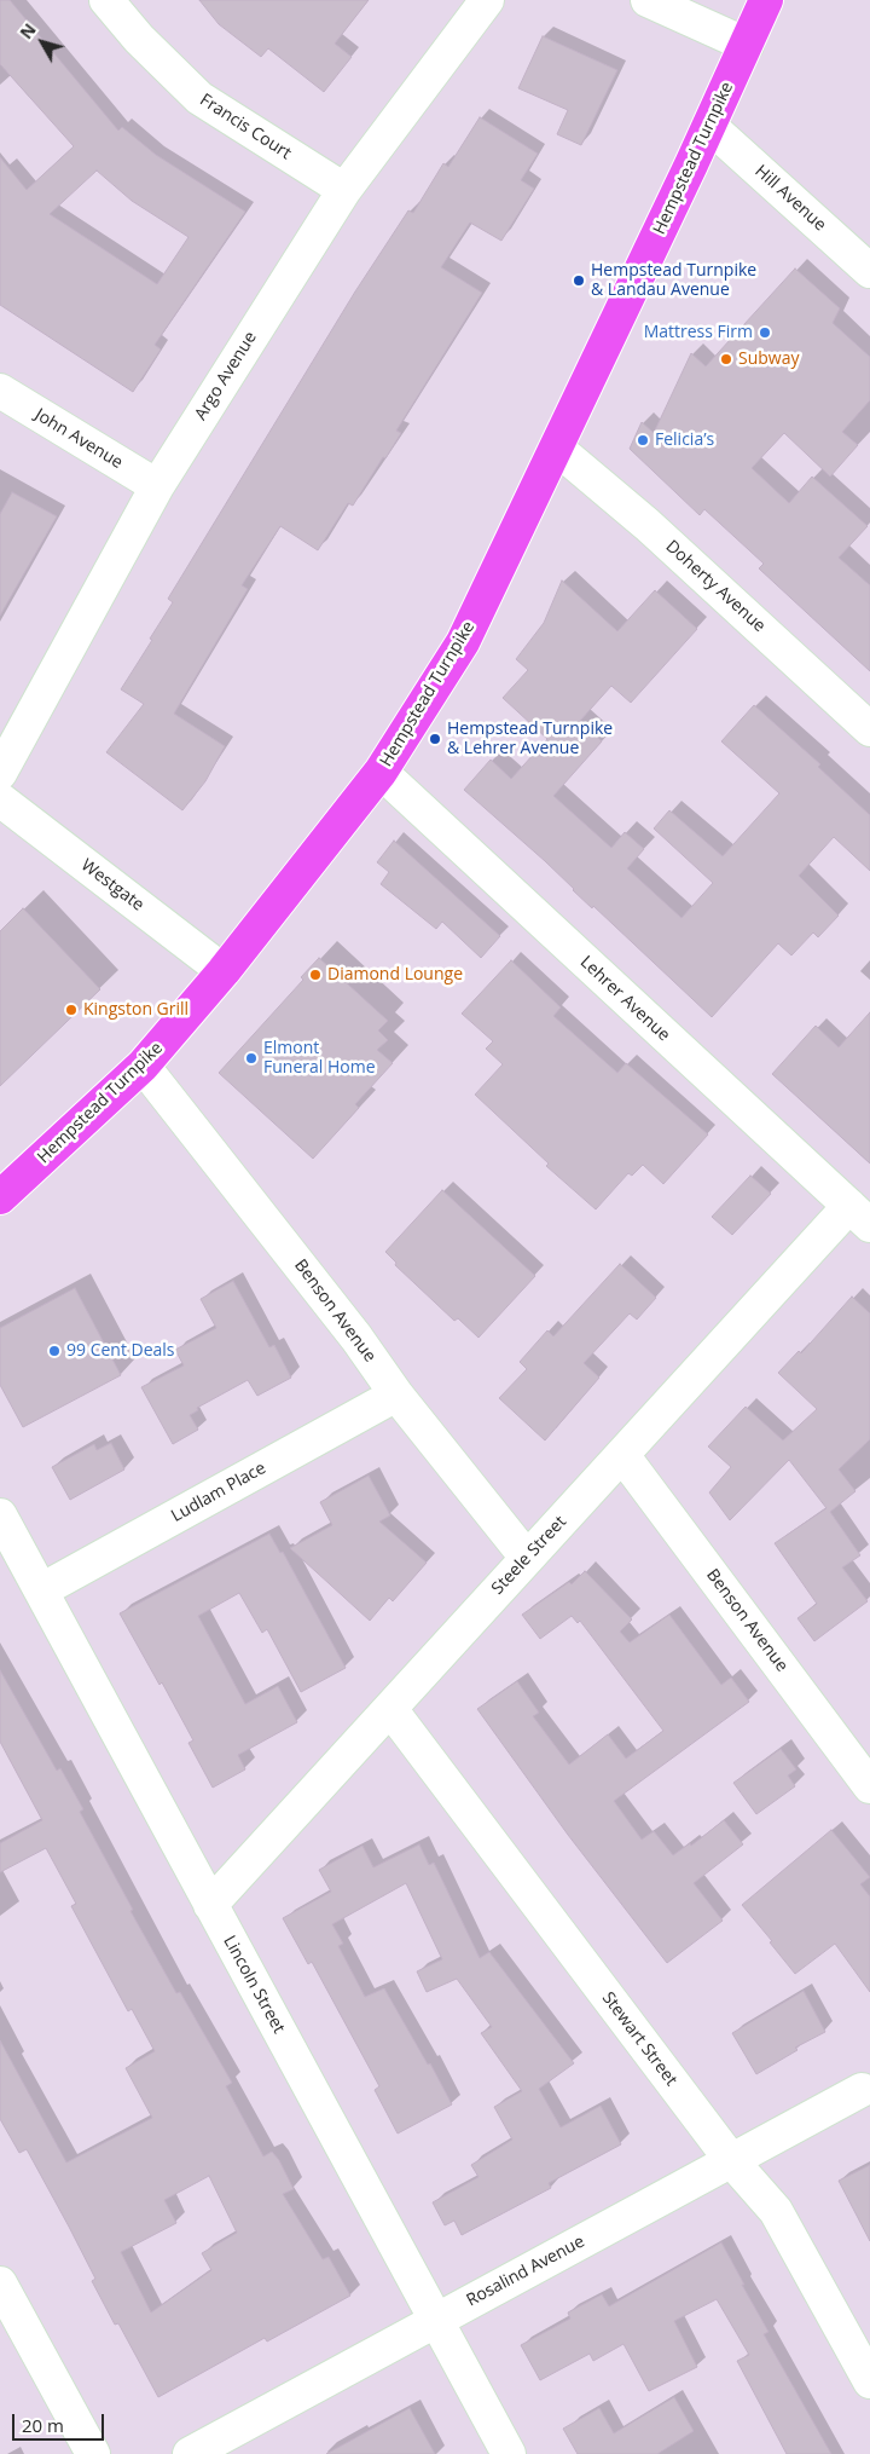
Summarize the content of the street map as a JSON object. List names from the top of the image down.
{
  "streets": {
    "main road": ["Hempstead Turnpike"],
    "street": [
      "Francis Court",
      "Hill Avenue",
      "Argo Avenue",
      "John Avenue",
      "Doherty Avenue",
      "Westgate",
      "Lehrer Avenue",
      "Benson Avenue",
      "Ludlam Place",
      "Steele Street",
      "Lincoln Street",
      "Stewart Street",
      "Rosalind Avenue"
    ]
  },
  "crossings": [
    ["Francis Court", "Argo Avenue"],
    ["Hempstead Turnpike", "Hill Avenue"],
    ["Hempstead Turnpike", "Doherty Avenue"],
    ["Hempstead Turnpike", "Westgate"],
    ["Hempstead Turnpike", "Lehrer Avenue"],
    ["Hempstead Turnpike", "Benson Avenue"],
    ["Argo Avenue", "John Avenue"],
    ["Lehrer Avenue", "Steele Street"],
    ["Benson Avenue", "Ludlam Place"],
    ["Benson Avenue", "Steele Street"],
    ["Ludlam Place", "Lincoln Street"],
    ["Steele Street", "Lincoln Street"],
    ["Steele Street", "Stewart Street"],
    ["Lincoln Street", "Rosalind Avenue"],
    ["Stewart Street", "Rosalind Avenue"]
  ],
  "places": [
    "Hempstead Turnpike & Landau Avenue",
    "Mattress Firm",
    "Subway",
    "Felicia’s",
    "Hempstead Turnpike & Lehrer Avenue",
    "Diamond Lounge",
    "Kingston Grill",
    "Elmont Funeral Home",
    "99 Cent Deals"
  ],
  "scale_bar": "20 m",
  "north": "top left"
}
